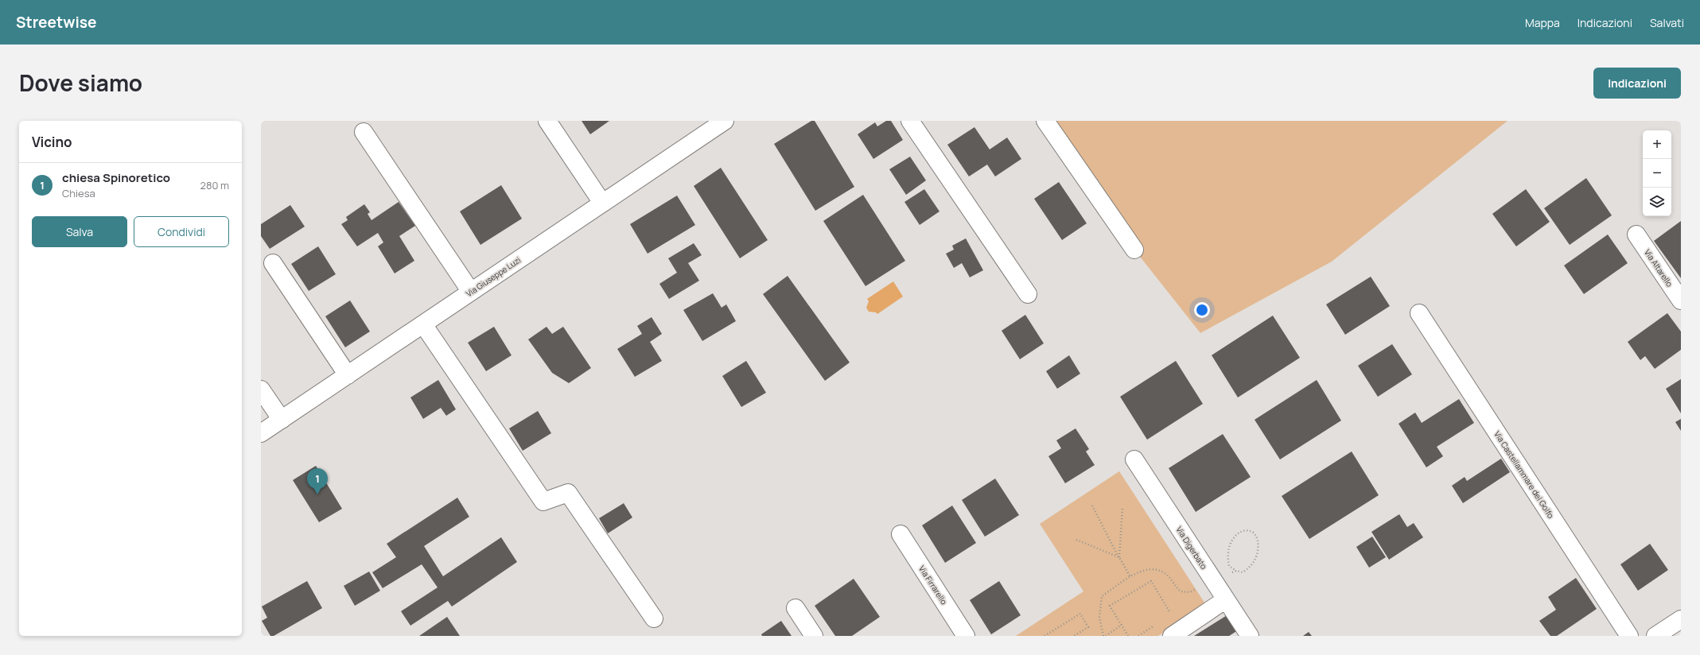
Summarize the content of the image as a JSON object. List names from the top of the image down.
{
  "streets": {
    "street": [
      "Via Altarello",
      "Via Giuseppe Luzi",
      "Via Castellammare del Golfo",
      "Via Digerbato",
      "Via Firrarello"
    ]
  },
  "page": {
    "header": "Streetwise",
    "nav": ["Mappa", "Indicazioni", "Salvati"],
    "title": "Dove siamo",
    "buttons": [
      "Indicazioni",
      ["Salva", "Condividi"]
    ],
    "heading": "Vicino",
    "map_buttons": ["+", "−"],
    "list": [
      {
        "mark": "1",
        "name": "chiesa Spinoretico",
        "note": "Chiesa",
        "value": "280 m"
      }
    ],
    "pins": "1"
  }
}
